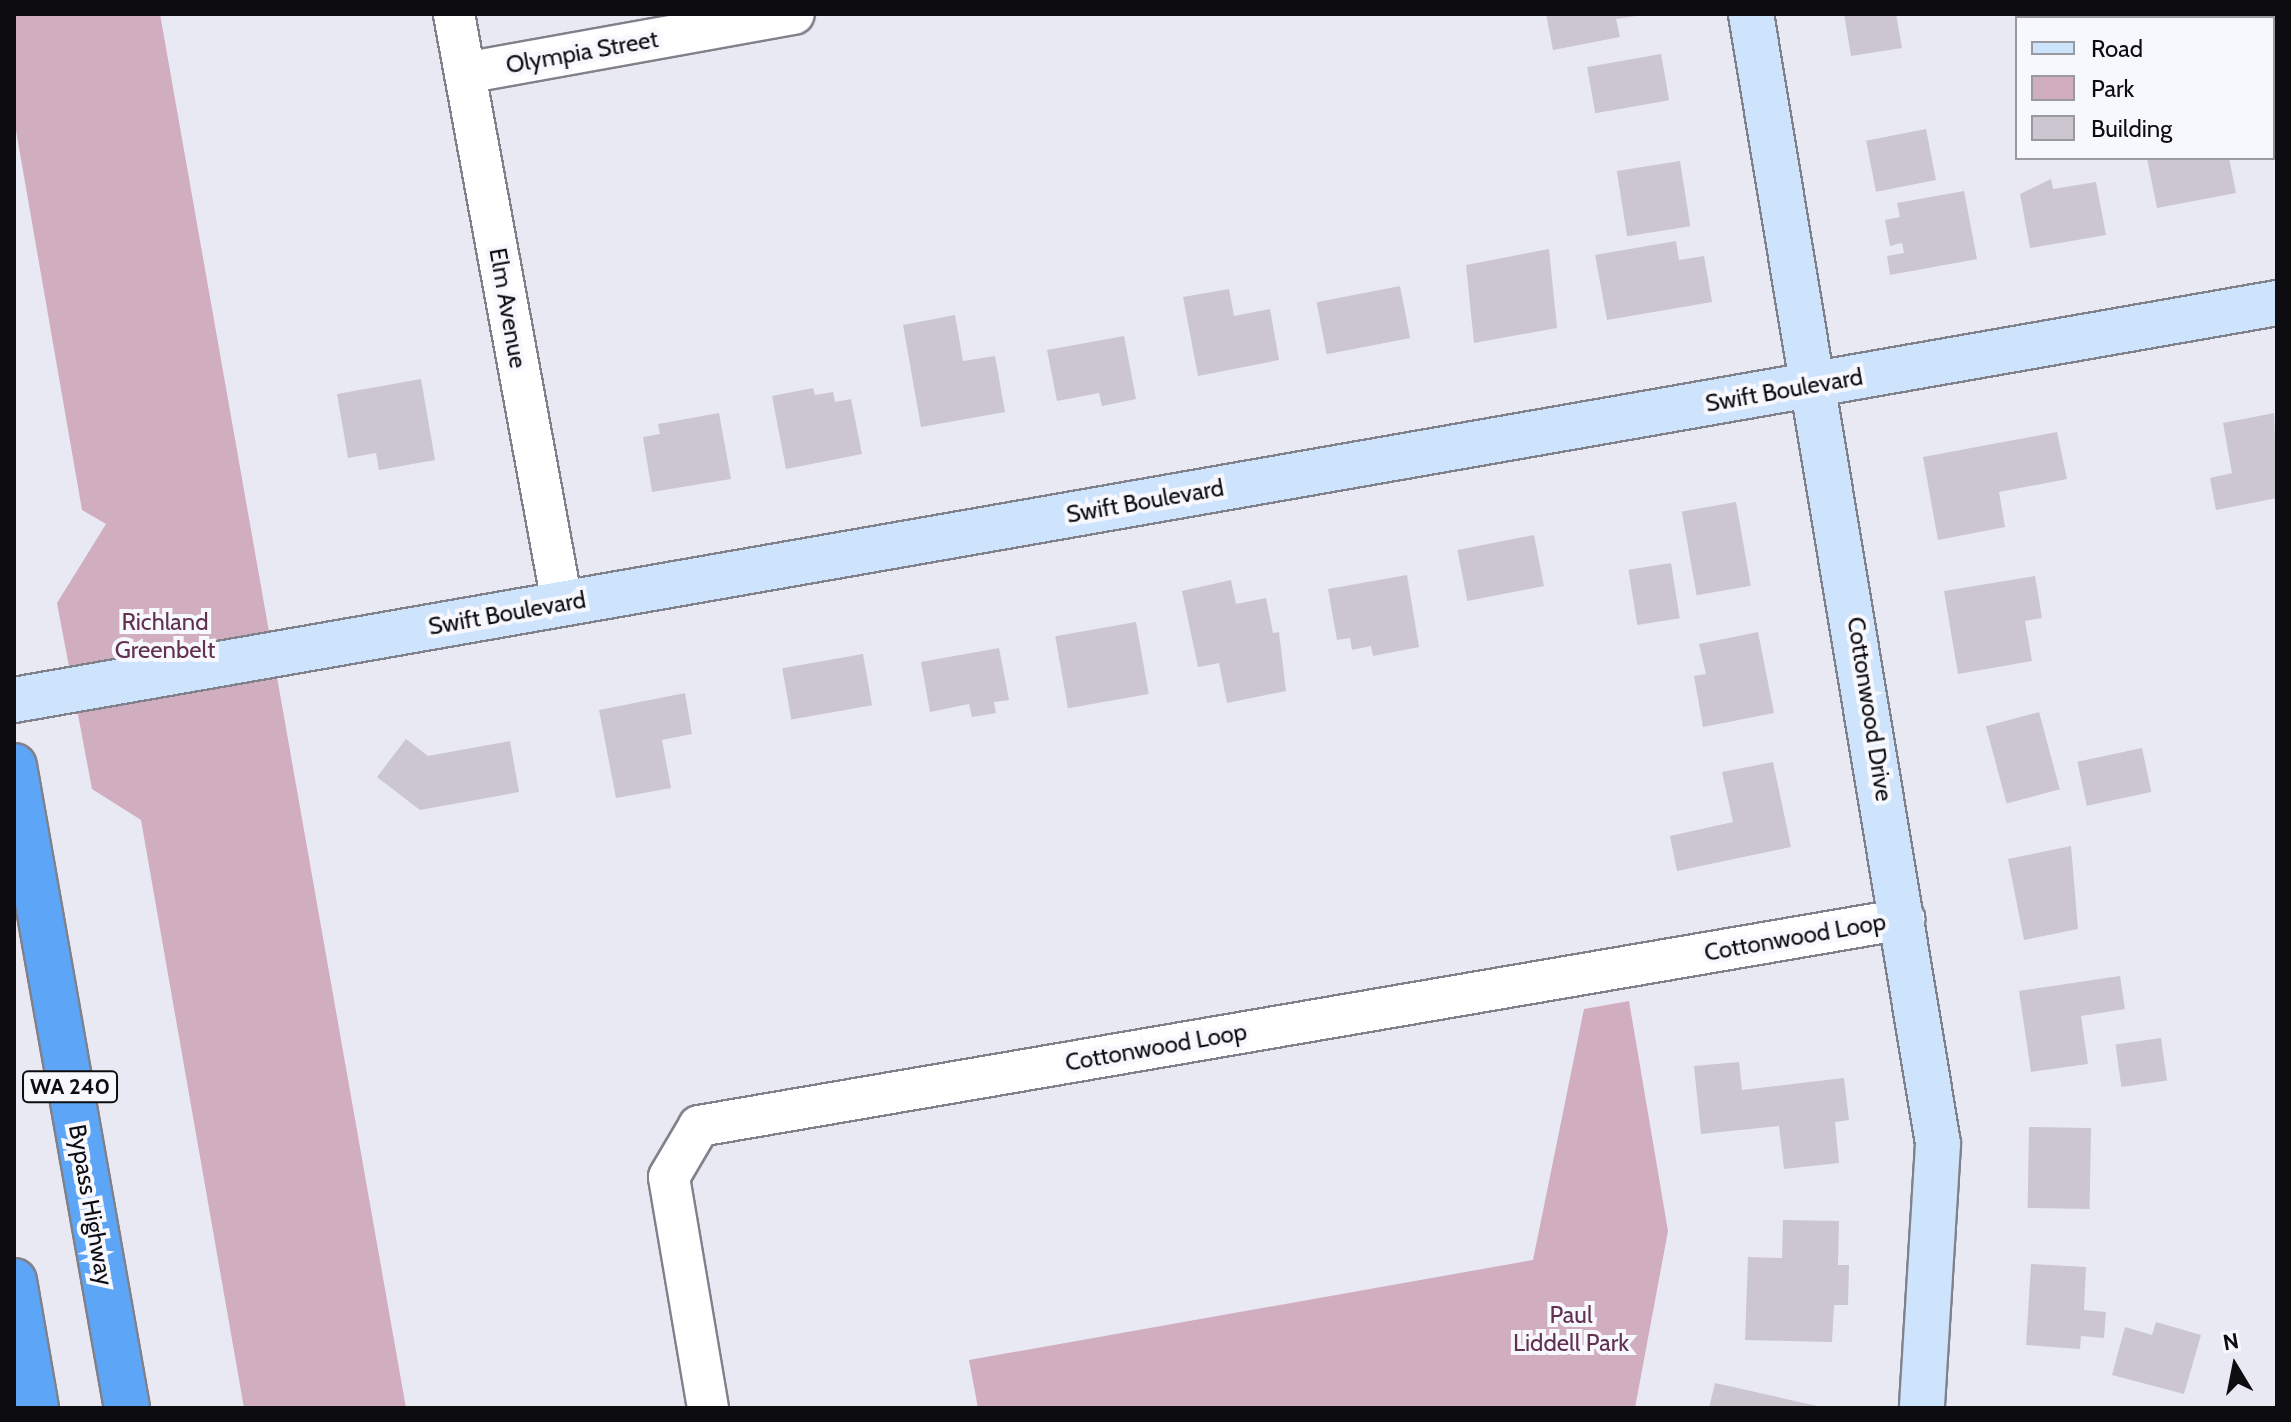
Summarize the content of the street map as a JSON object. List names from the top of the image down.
{
  "streets": {
    "highway": ["WA 240", "Bypass Highway"],
    "main road": ["Swift Boulevard", "Cottonwood Drive"],
    "street": ["Olympia Street", "Elm Avenue", "Cottonwood Loop"]
  },
  "crossings": [
    ["Olympia Street", "Elm Avenue"],
    ["Elm Avenue", "Swift Boulevard"],
    ["Swift Boulevard", "Cottonwood Drive"],
    ["Cottonwood Drive", "Cottonwood Loop"]
  ],
  "parks": ["Richland Greenbelt", "Paul Liddell Park"],
  "legend": ["Road", "Park", "Building"],
  "north": "top"
}
